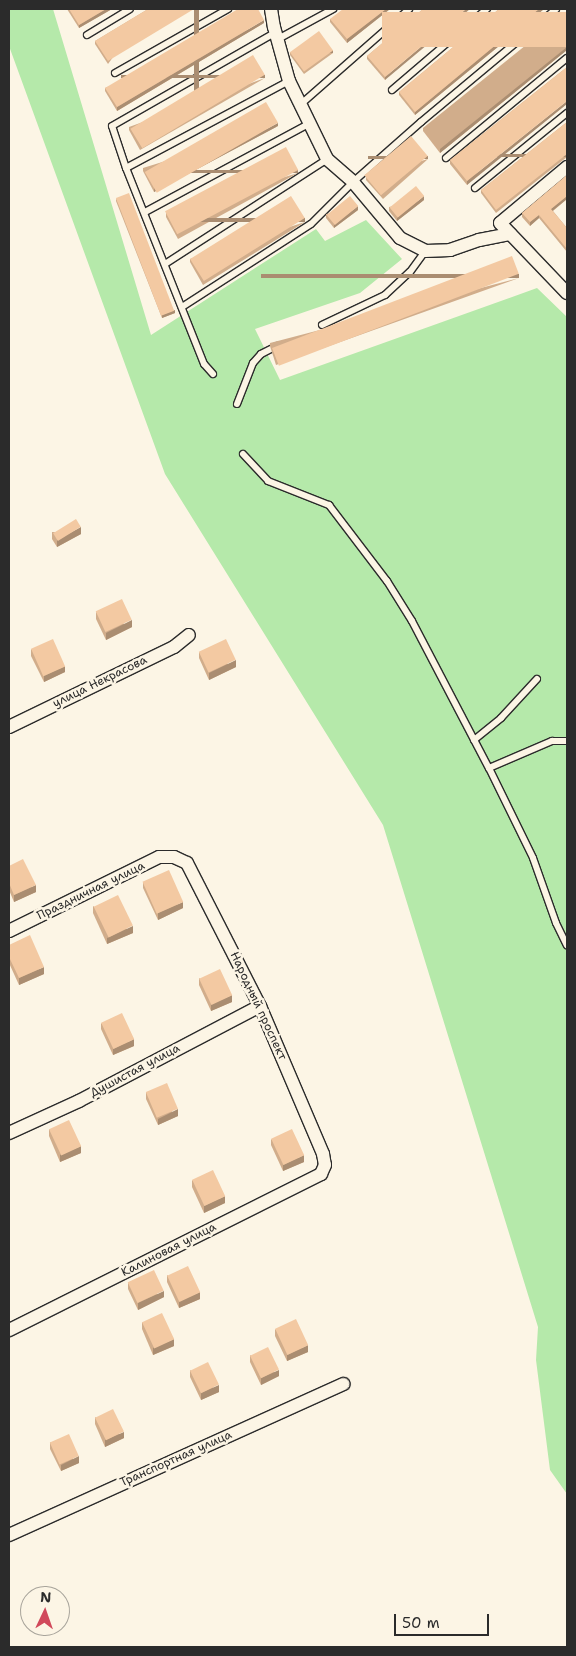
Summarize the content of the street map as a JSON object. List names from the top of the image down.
{
  "streets": {
    "street": [
      "улица Некрасова",
      "Праздничная улица",
      "Народный проспект",
      "Душистая улица",
      "Калиновая улица",
      "Транспортная улица"
    ]
  },
  "crossings": [
    ["Праздничная улица", "Народный проспект"],
    ["Народный проспект", "Душистая улица"],
    ["Народный проспект", "Калиновая улица"]
  ],
  "scale_bar": "50 m",
  "north": "top"
}
